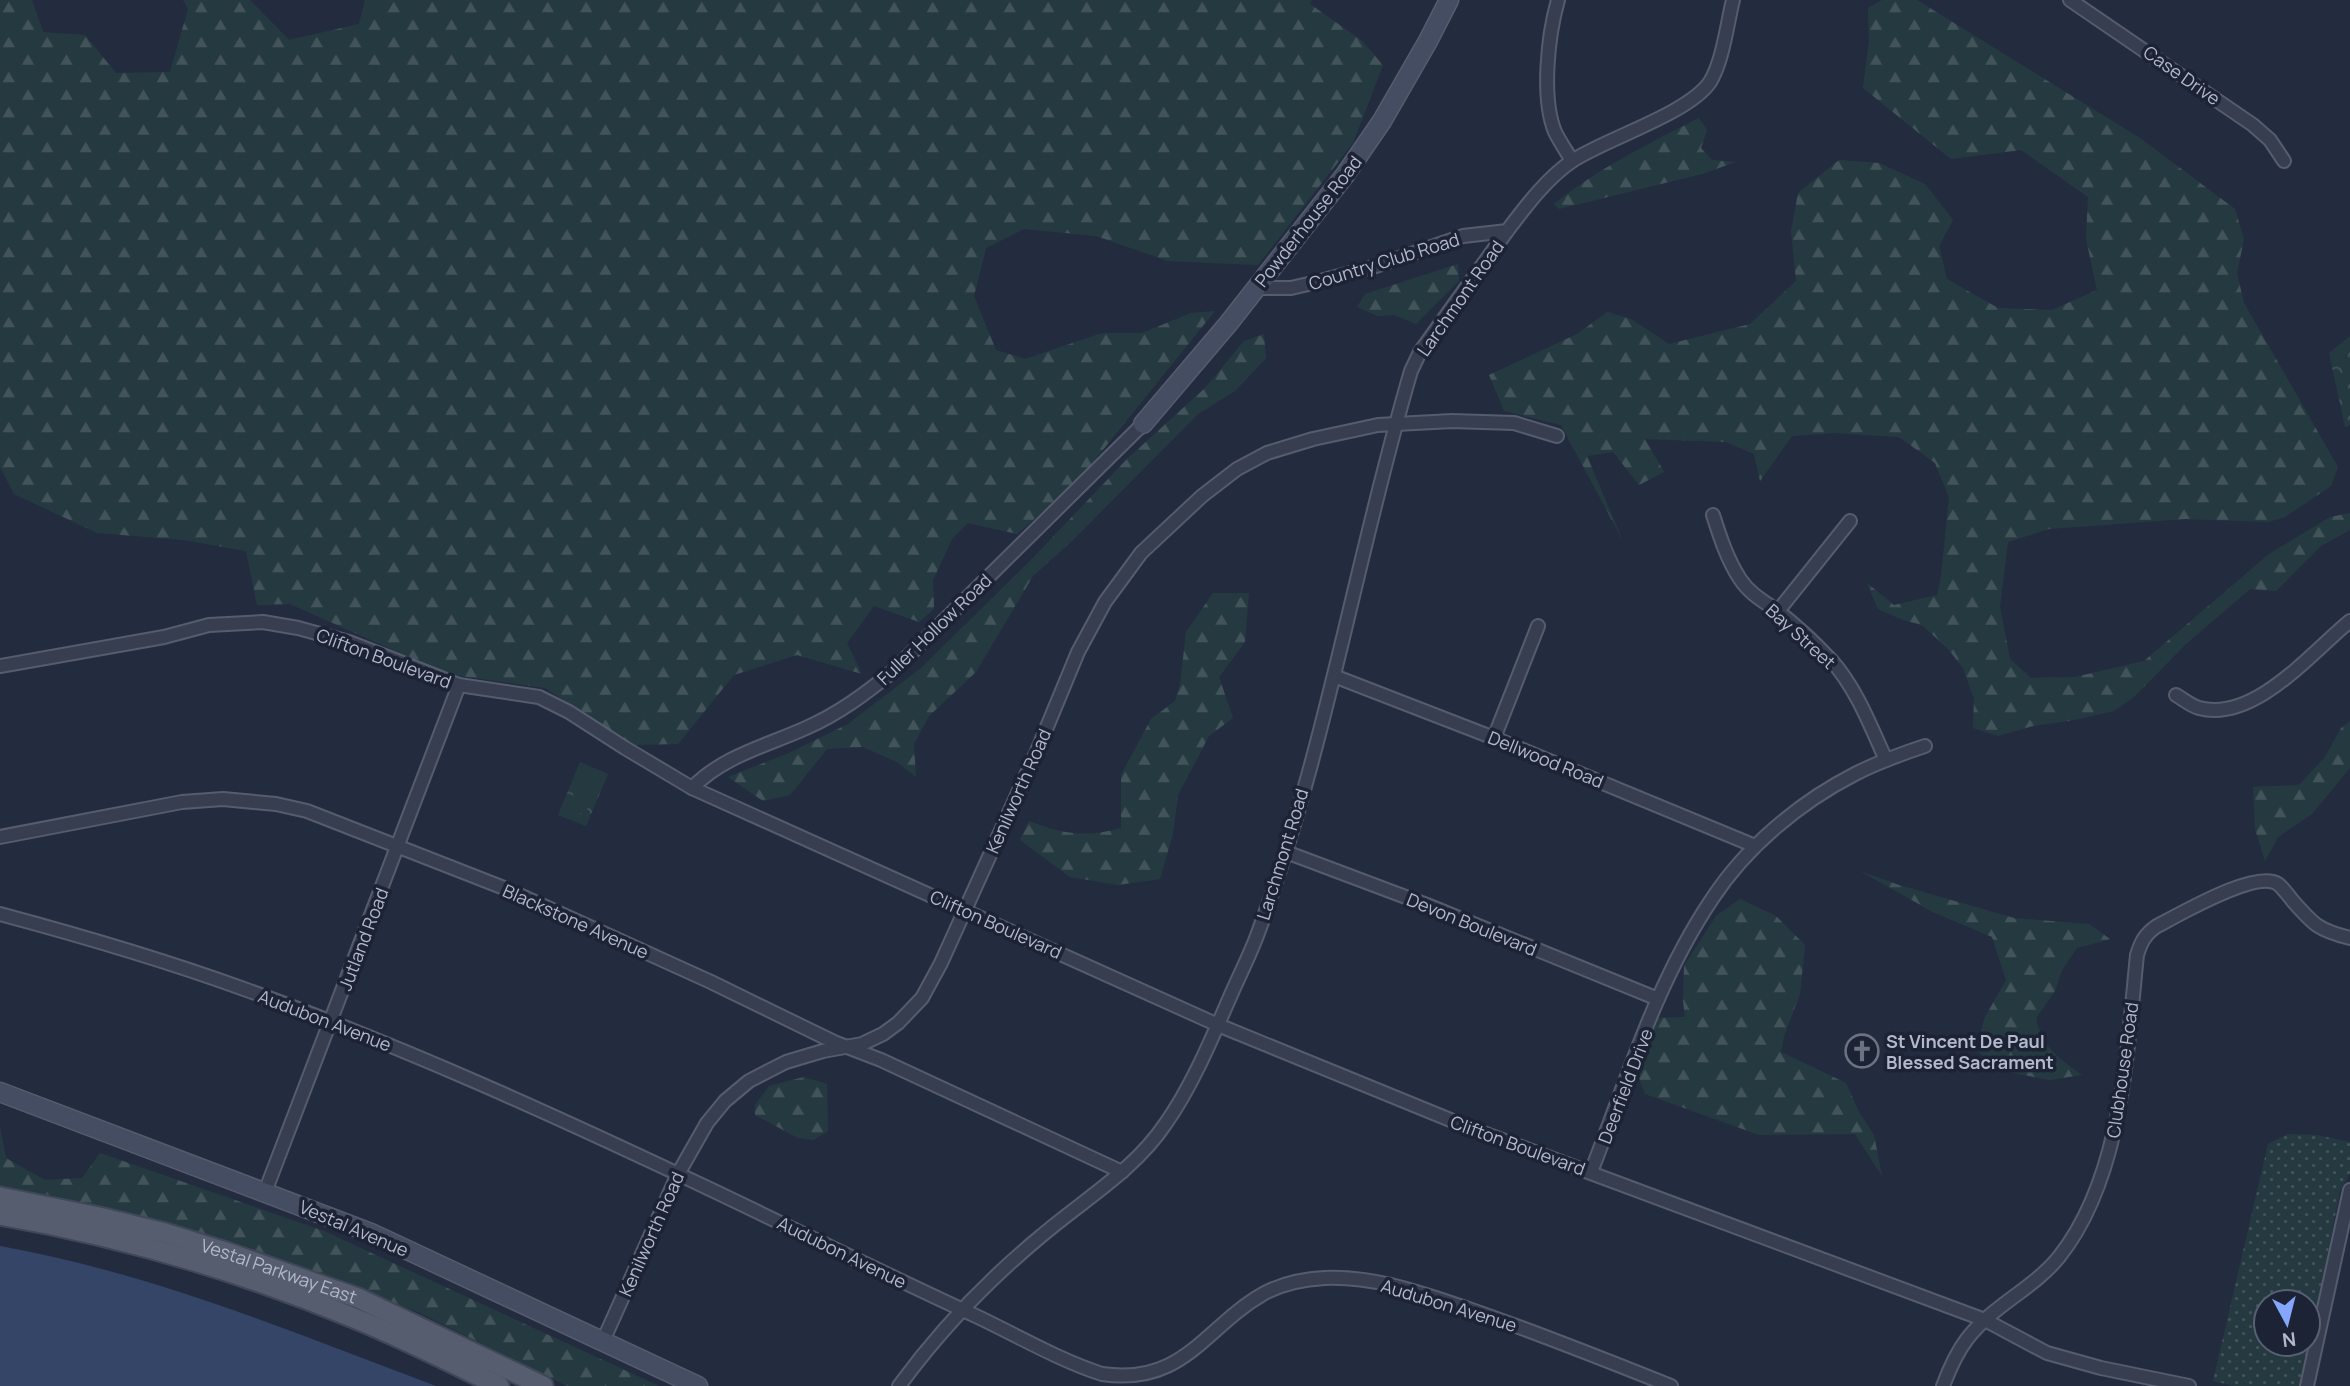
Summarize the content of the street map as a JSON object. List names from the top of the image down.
{
  "streets": {
    "main road": ["Vestal Parkway East"],
    "street": [
      "Case Drive",
      "Powderhouse Road",
      "Country Club Road",
      "Larchmont Road",
      "Fuller Hollow Road",
      "Bay Street",
      "Clifton Boulevard",
      "Dellwood Road",
      "Kenilworth Road",
      "Blackstone Avenue",
      "Devon Boulevard",
      "Jutland Road",
      "Audubon Avenue",
      "Clubhouse Road",
      "Deerfield Drive",
      "Vestal Avenue"
    ]
  },
  "crossings": [
    ["Powderhouse Road", "Country Club Road"],
    ["Powderhouse Road", "Fuller Hollow Road"],
    ["Country Club Road", "Larchmont Road"],
    ["Larchmont Road", "Clifton Boulevard"],
    ["Larchmont Road", "Dellwood Road"],
    ["Larchmont Road", "Kenilworth Road"],
    ["Larchmont Road", "Blackstone Avenue"],
    ["Larchmont Road", "Devon Boulevard"],
    ["Larchmont Road", "Audubon Avenue"],
    ["Fuller Hollow Road", "Clifton Boulevard"],
    ["Bay Street", "Deerfield Drive"],
    ["Clifton Boulevard", "Kenilworth Road"],
    ["Clifton Boulevard", "Jutland Road"],
    ["Clifton Boulevard", "Clubhouse Road"],
    ["Clifton Boulevard", "Deerfield Drive"],
    ["Dellwood Road", "Deerfield Drive"],
    ["Kenilworth Road", "Blackstone Avenue"],
    ["Kenilworth Road", "Audubon Avenue"],
    ["Kenilworth Road", "Vestal Avenue"],
    ["Blackstone Avenue", "Jutland Road"],
    ["Devon Boulevard", "Deerfield Drive"],
    ["Jutland Road", "Audubon Avenue"],
    ["Jutland Road", "Vestal Avenue"]
  ],
  "places": {
    "church": ["St Vincent De Paul Blessed Sacrament"]
  },
  "north": "bottom"
}
